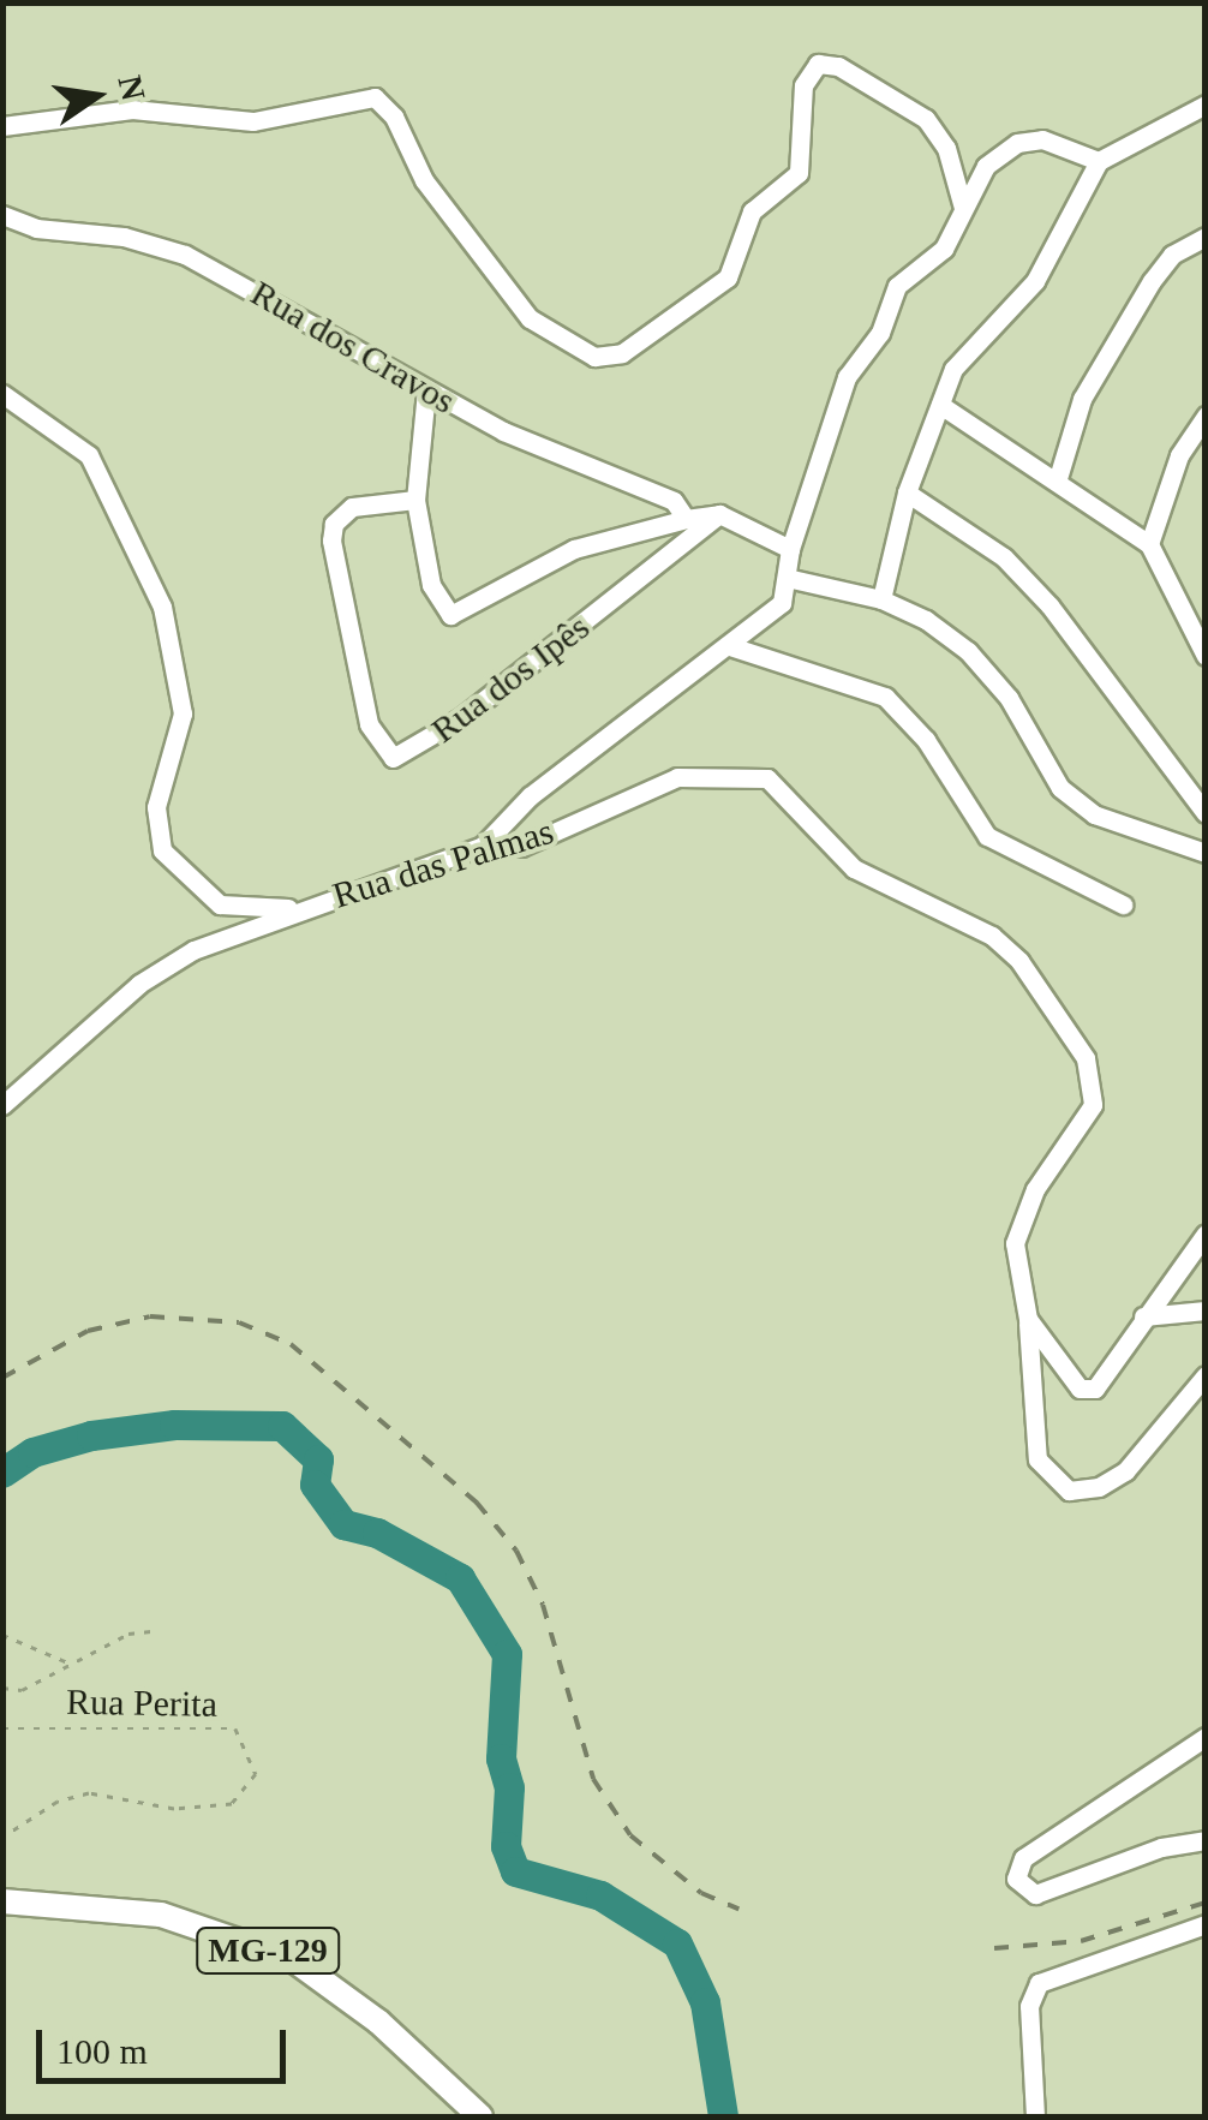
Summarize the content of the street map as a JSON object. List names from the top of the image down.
{
  "streets": {
    "main road": ["MG-129"],
    "street": ["Rua dos Cravos", "Rua dos Ipês", "Rua das Palmas"],
    "path": ["Rua Perita"]
  },
  "scale_bar": "100 m",
  "north": "right"
}
